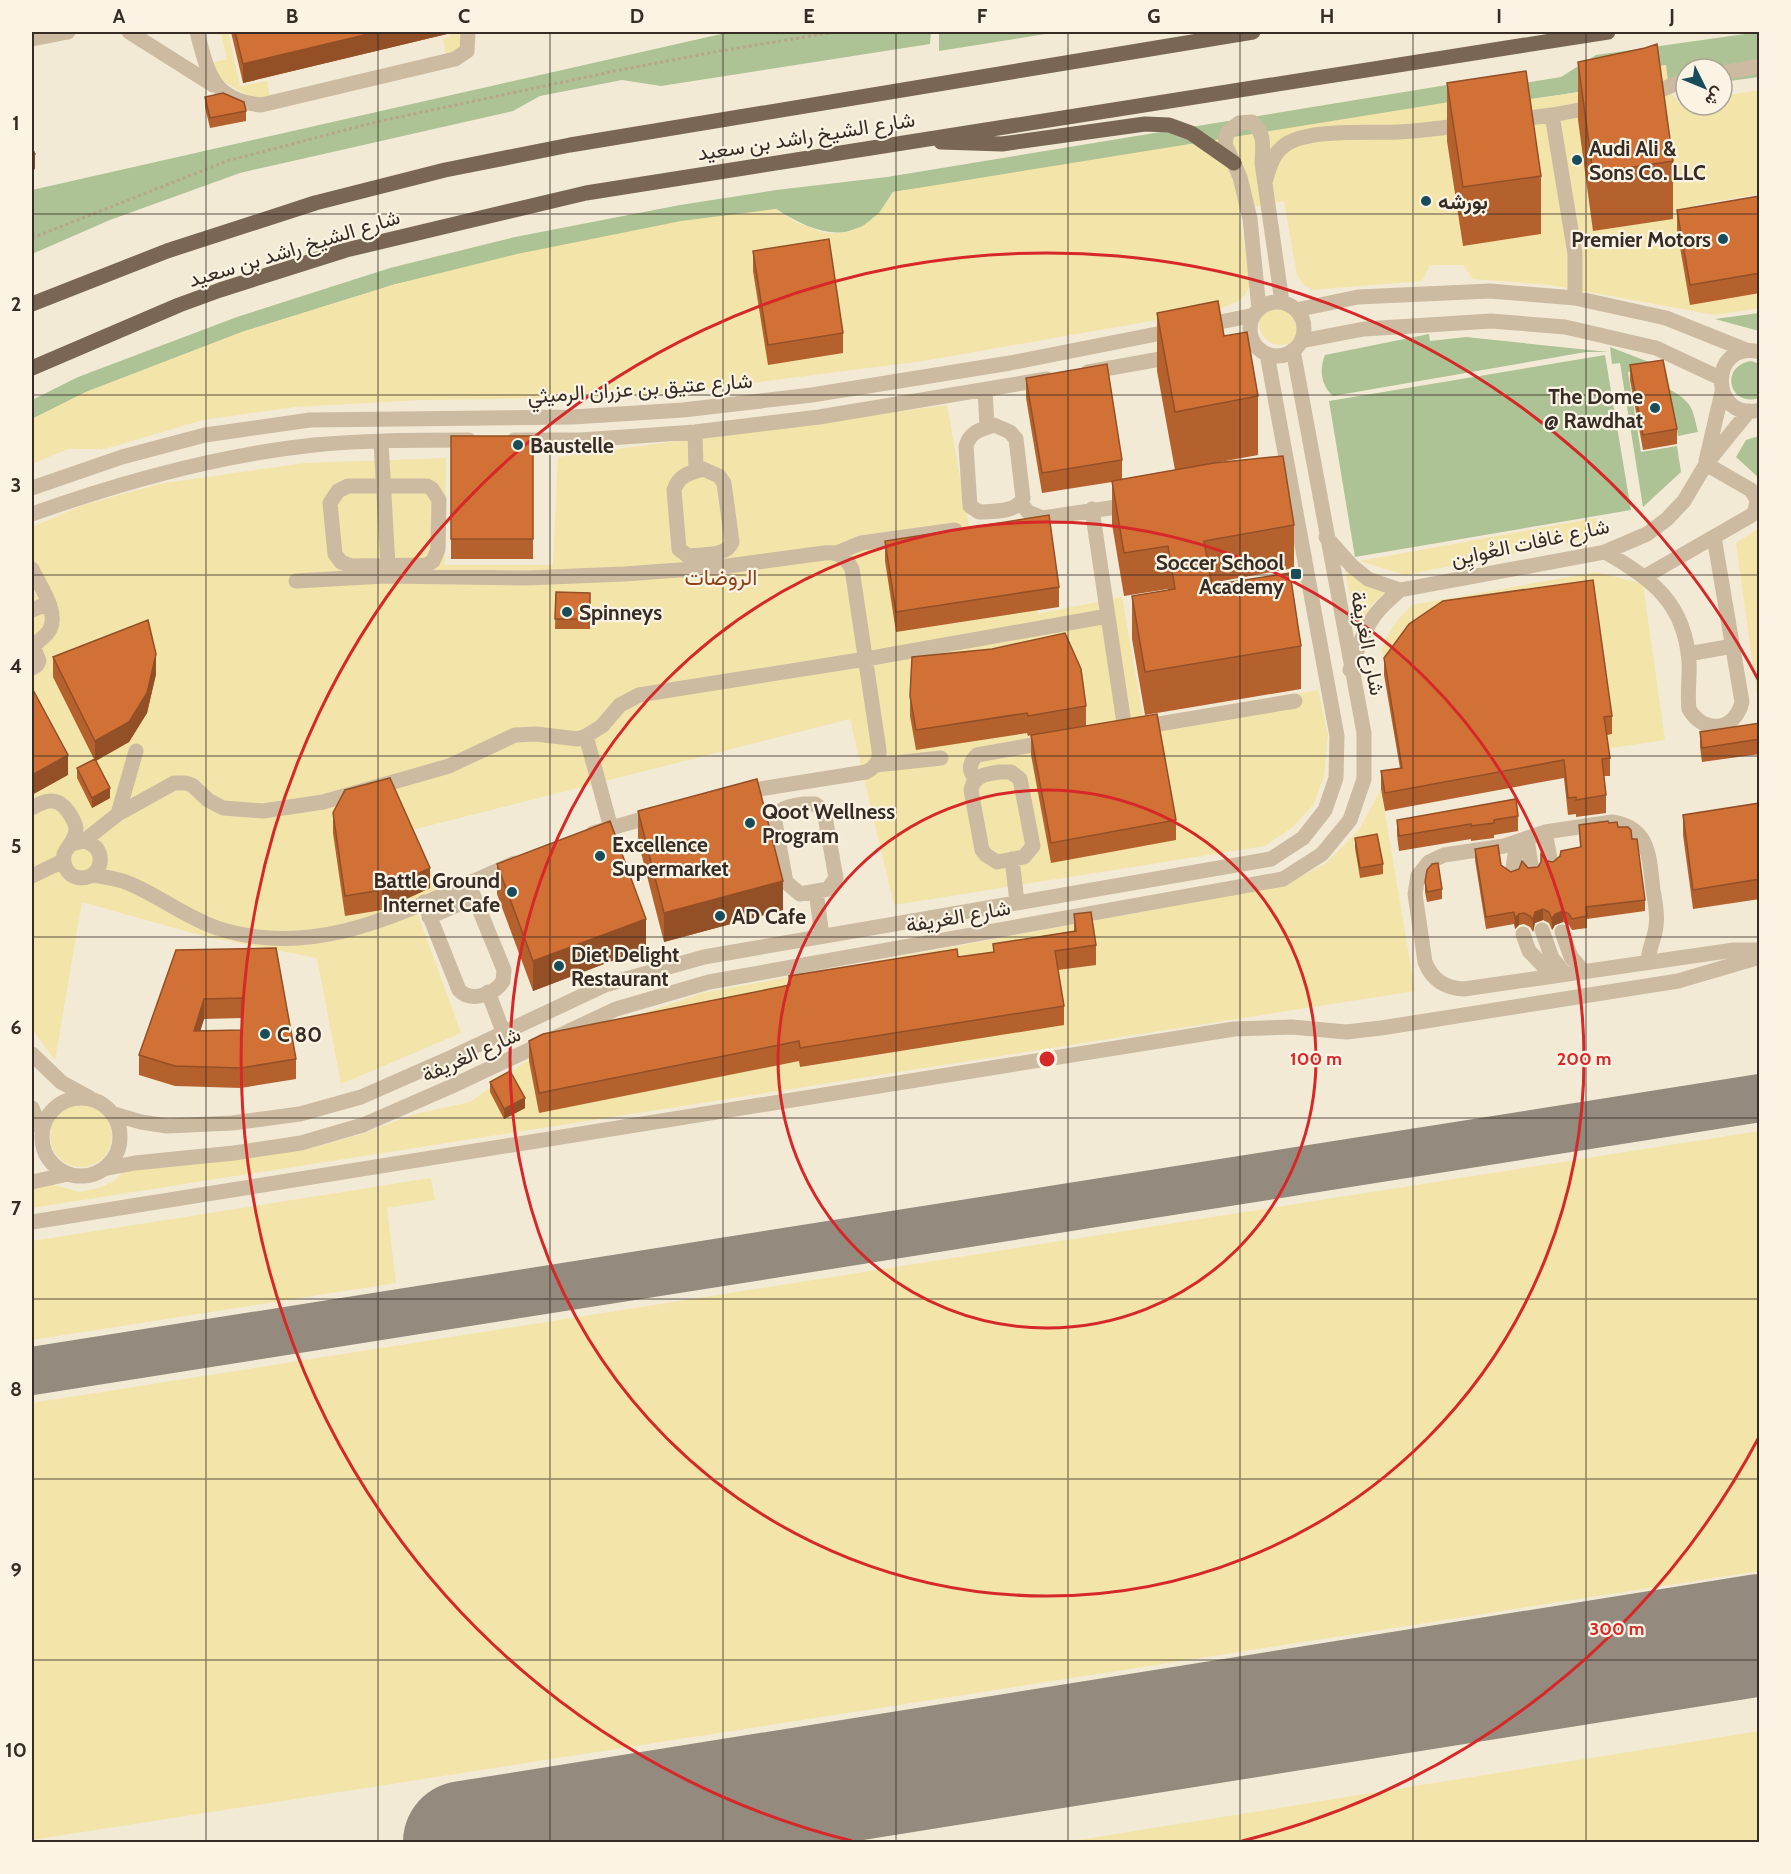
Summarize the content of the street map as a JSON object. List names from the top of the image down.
{
  "streets": {
    "main road": ["شارع الشيخ راشد بن سعيد"],
    "street": ["شارع عتيق بن عزران الرميثي", "شارع غافات العُوايِن", "شارع الغريفة"]
  },
  "crossings": [
    ["شارع عتيق بن عزران الرميثي", "شارع الغريفة"],
    ["شارع غافات العُوايِن", "شارع الغريفة"]
  ],
  "districts": ["الروضات"],
  "places": {
    "other": [
      "Audi Ali & Sons Co. LLC",
      "بورشه",
      "Premier Motors",
      "The Dome @ Rawdhat",
      "Baustelle",
      "Spinneys",
      "Qoot Wellness Program",
      "Excellence Supermarket",
      "Battle Ground Internet Cafe",
      "AD Cafe",
      "Diet Delight Restaurant",
      "C 80"
    ],
    "transit": ["Soccer School Academy"]
  },
  "north": "bottom right",
  "grid": {
    "columns": [
      "A",
      "B",
      "C",
      "D",
      "E",
      "F",
      "G",
      "H",
      "I",
      "J"
    ],
    "rows": [
      "1",
      "2",
      "3",
      "4",
      "5",
      "6",
      "7",
      "8",
      "9",
      "10"
    ]
  },
  "rings": ["100 m", "200 m", "300 m"]
}
